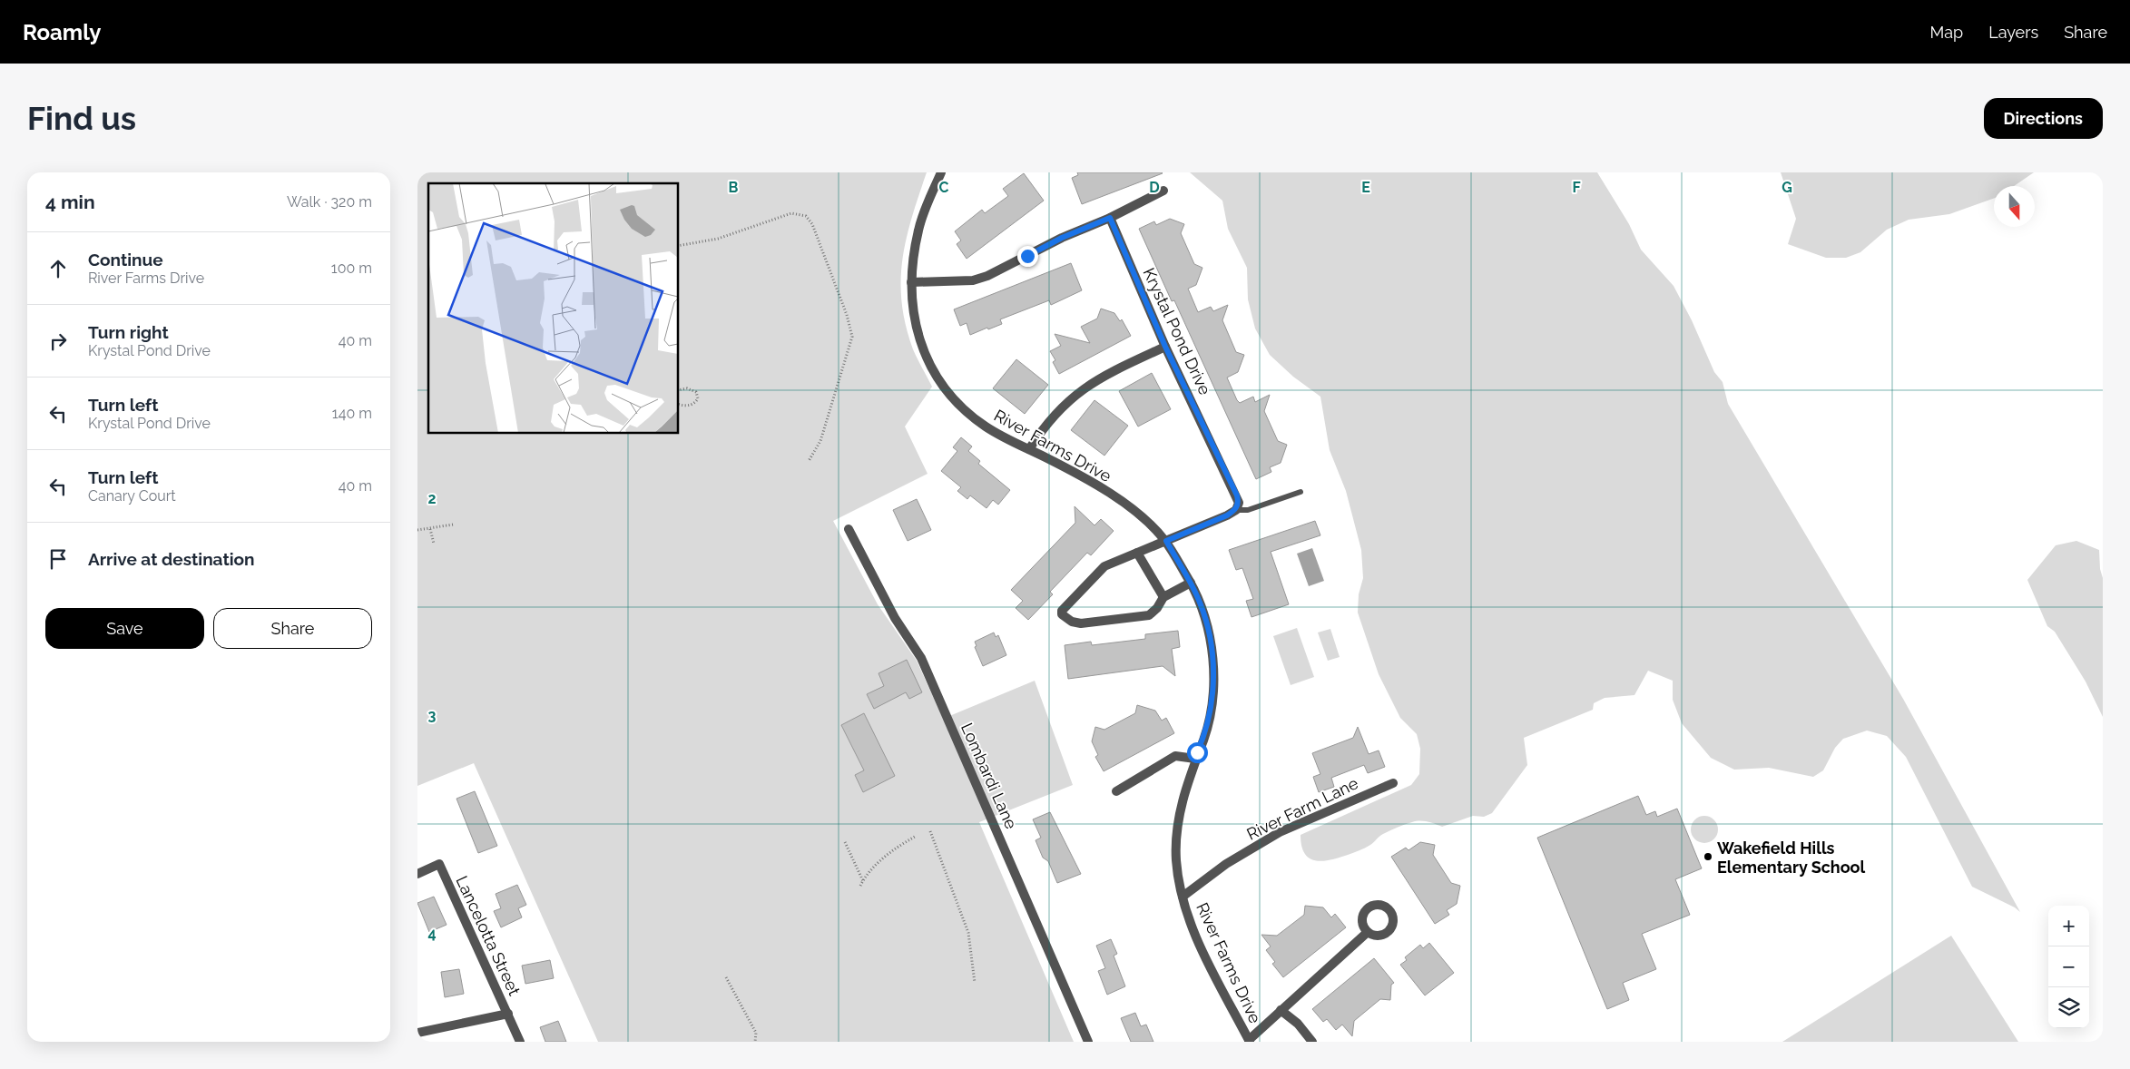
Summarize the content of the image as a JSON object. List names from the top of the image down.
{
  "streets": {
    "street": [
      "Krystal Pond Drive",
      "River Farms Drive",
      "Lombardi Lane",
      "River Farm Lane",
      "Lancelotta Street"
    ]
  },
  "crossings": [
    ["River Farms Drive", "River Farm Lane"]
  ],
  "places": ["Wakefield Hills Elementary School"],
  "north": "bottom",
  "page": {
    "header": "Roamly",
    "nav": ["Map", "Layers", "Share"],
    "buttons": [
      "Directions",
      ["Save", "Share"]
    ],
    "title": "Find us",
    "heading": ["4 min", "Walk · 320 m"],
    "list": [
      ["Continue", "River Farms Drive", "100 m"],
      ["Turn right", "Krystal Pond Drive", "40 m"],
      ["Turn left", "Krystal Pond Drive", "140 m"],
      ["Turn left", "Canary Court", "40 m"],
      "Arrive at destination"
    ],
    "map_buttons": ["+", "−"]
  },
  "grid": {
    "columns": [
      "B",
      "C",
      "D",
      "E",
      "F",
      "G"
    ],
    "rows": ["2", "3", "4"]
  }
}
